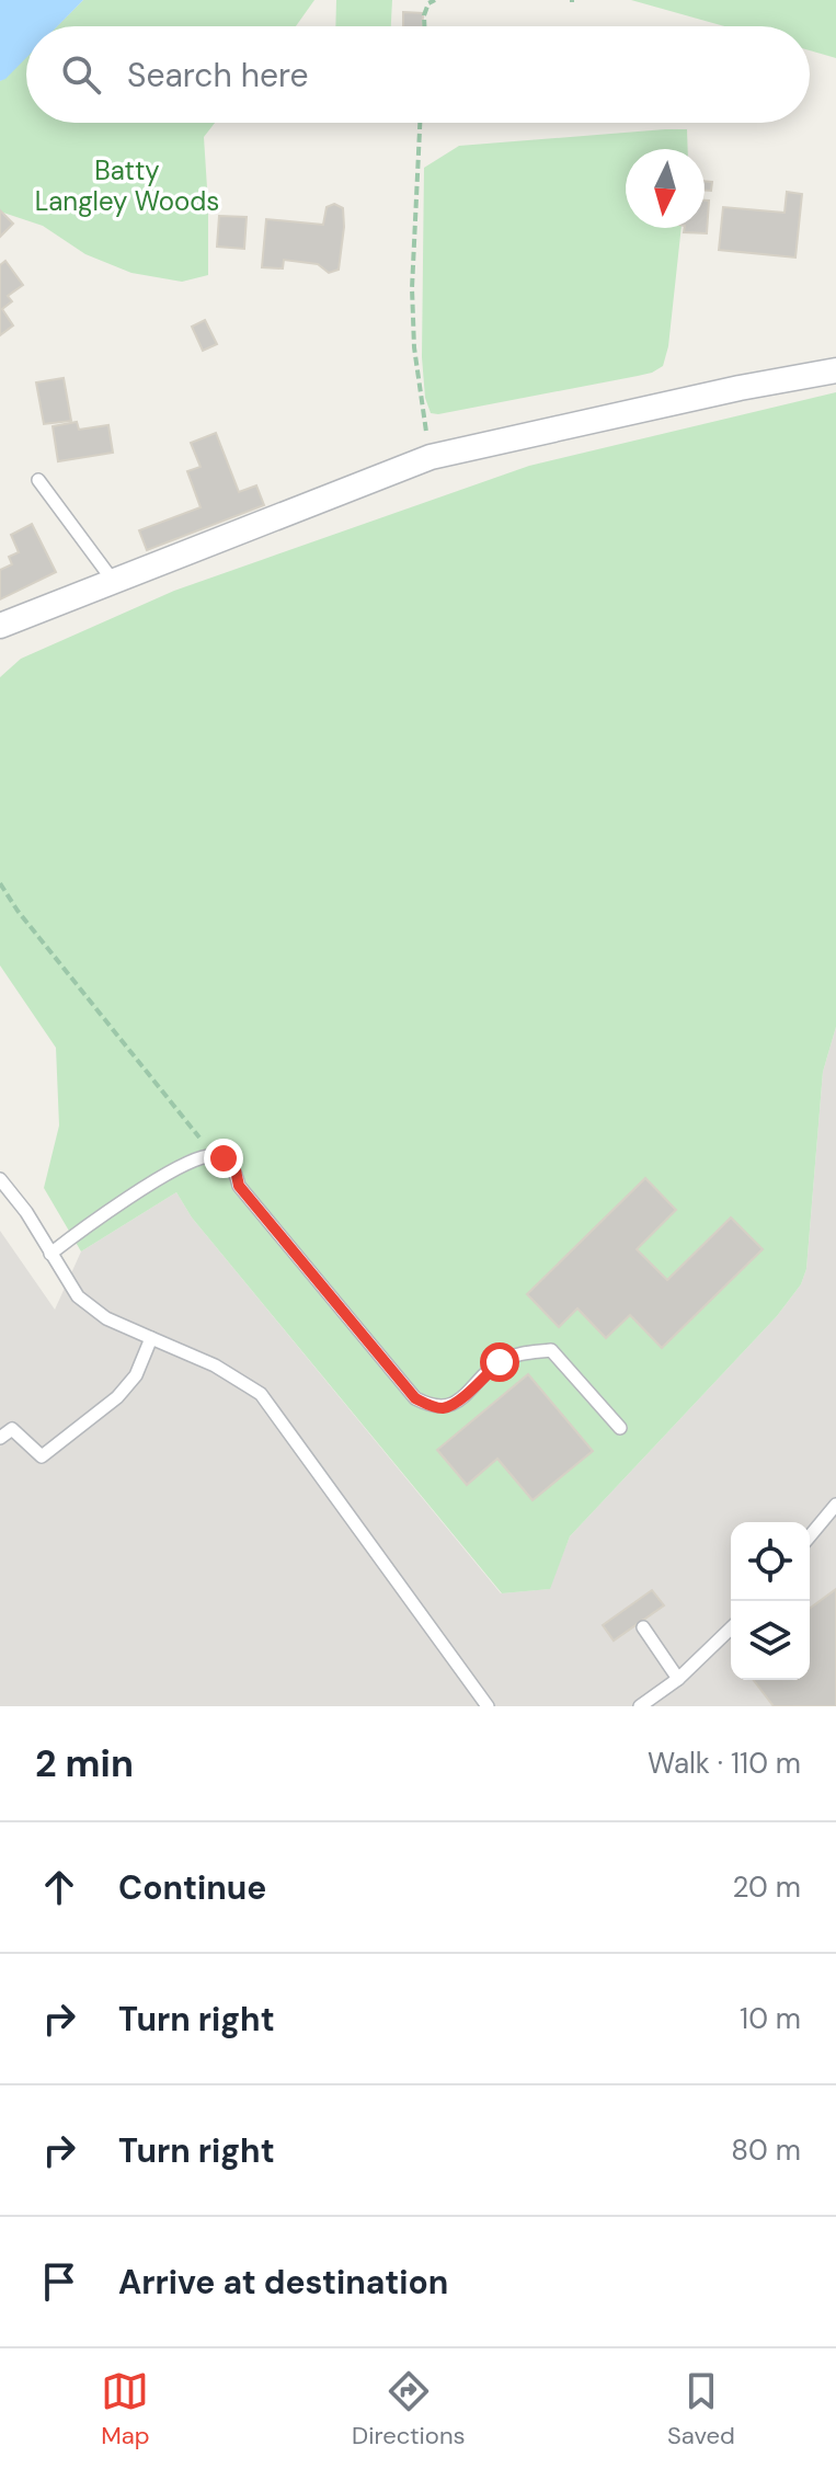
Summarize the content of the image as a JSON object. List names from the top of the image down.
{
  "parks": ["Batty Langley Woods"],
  "north": "bottom",
  "page": {
    "search": "Search here",
    "heading": ["2 min", "Walk · 110 m"],
    "list": [
      ["Continue", "20 m"],
      ["Turn right", "10 m"],
      ["Turn right", "80 m"],
      "Arrive at destination"
    ],
    "nav": ["Map", "Directions", "Saved"]
  }
}
